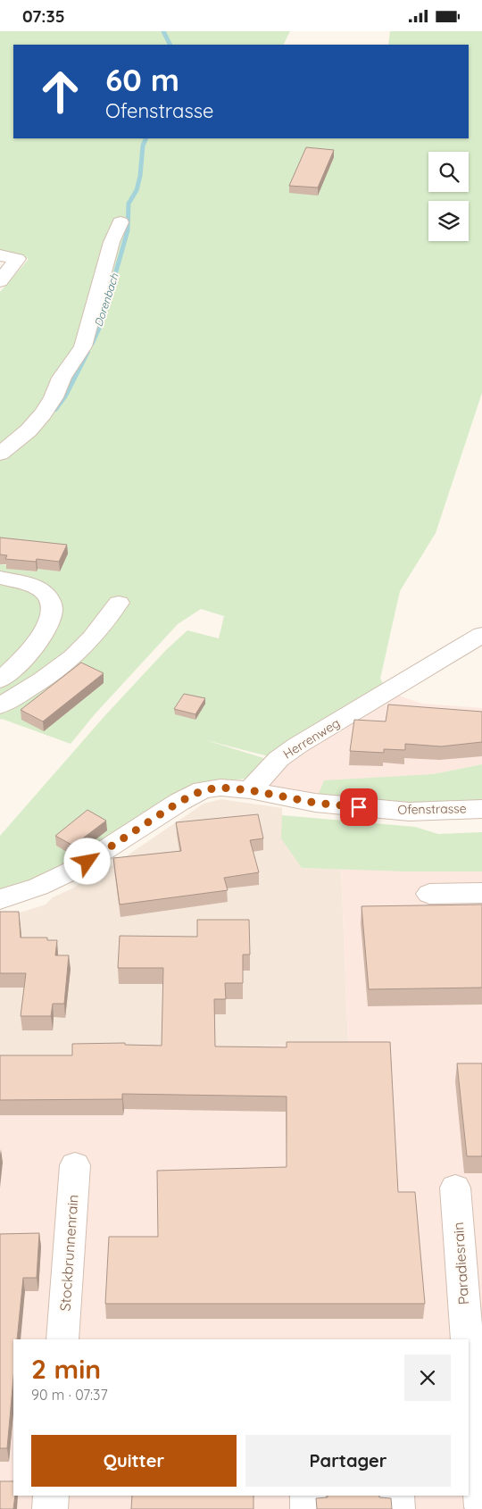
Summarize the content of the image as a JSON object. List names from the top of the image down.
{
  "streets": {
    "street": [
      "Herrenweg",
      "Ofenstrasse",
      "Stockbrunnenrain",
      "Paradiesrain"
    ]
  },
  "crossings": [
    ["Herrenweg", "Ofenstrasse"]
  ],
  "water": ["Dorenbach"],
  "page": {
    "status": "07:35",
    "turn": ["60 m", "Ofenstrasse"],
    "heading": ["2 min", "90 m · 07:37"],
    "buttons": ["Quitter", "Partager"]
  }
}
